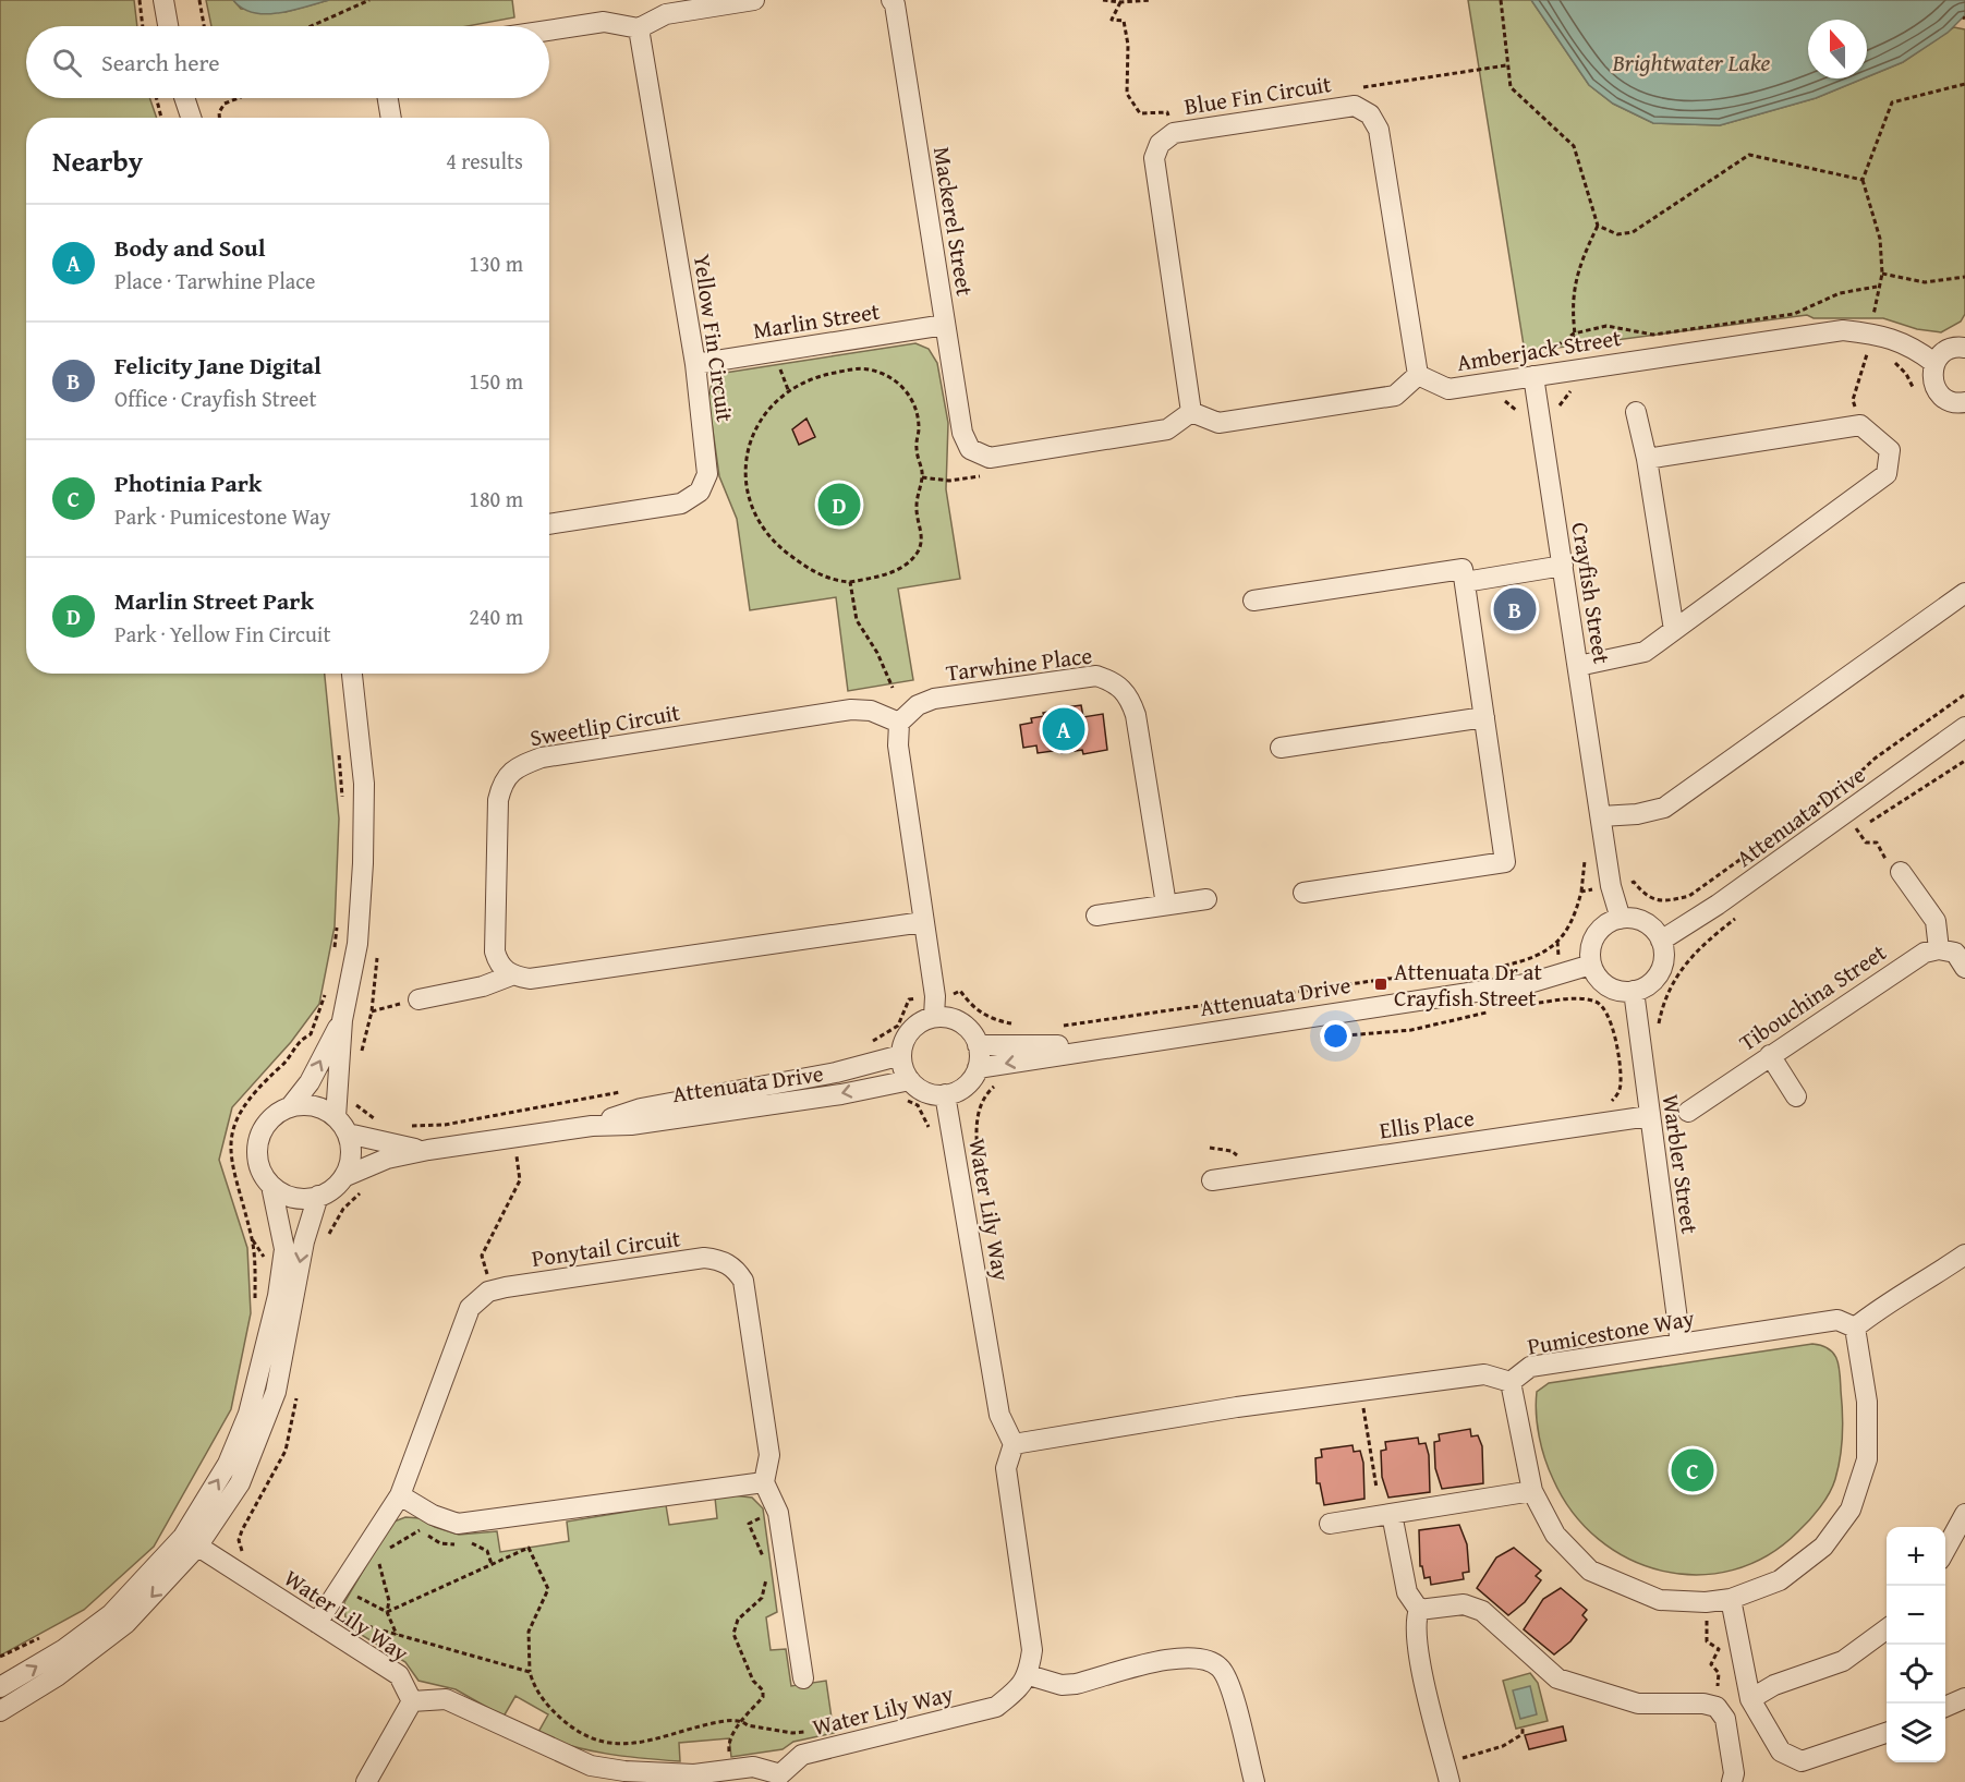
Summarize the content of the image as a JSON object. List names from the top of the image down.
{
  "streets": {
    "street": [
      "Blue Fin Circuit",
      "Mackerel Street",
      "Marlin Street",
      "Yellow Fin Circuit",
      "Amberjack Street",
      "Crayfish Street",
      "Tarwhine Place",
      "Sweetlip Circuit",
      "Attenuata Drive",
      "Tibouchina Street",
      "Ellis Place",
      "Warbler Street",
      "Water Lily Way",
      "Ponytail Circuit",
      "Pumicestone Way"
    ]
  },
  "crossings": [
    ["Blue Fin Circuit", "Mackerel Street"],
    ["Blue Fin Circuit", "Amberjack Street"],
    ["Mackerel Street", "Marlin Street"],
    ["Marlin Street", "Yellow Fin Circuit"],
    ["Amberjack Street", "Crayfish Street"],
    ["Crayfish Street", "Attenuata Drive"],
    ["Crayfish Street", "Warbler Street"],
    ["Tarwhine Place", "Sweetlip Circuit"],
    ["Attenuata Drive", "Warbler Street"],
    ["Attenuata Drive", "Water Lily Way"],
    ["Ellis Place", "Warbler Street"],
    ["Warbler Street", "Pumicestone Way"],
    ["Water Lily Way", "Pumicestone Way"]
  ],
  "water": ["Brightwater Lake"],
  "places": {
    "transit": ["Attenuata Dr at Crayfish Street"]
  },
  "north": "top",
  "page": {
    "search": "Search here",
    "heading": ["Nearby", "4 results"],
    "list": [
      {
        "mark": "A",
        "name": "Body and Soul",
        "note": "Place · Tarwhine Place",
        "value": "130 m"
      },
      {
        "mark": "B",
        "name": "Felicity Jane Digital",
        "note": "Office · Crayfish Street",
        "value": "150 m"
      },
      {
        "mark": "C",
        "name": "Photinia Park",
        "note": "Park · Pumicestone Way",
        "value": "180 m"
      },
      {
        "mark": "D",
        "name": "Marlin Street Park",
        "note": "Park · Yellow Fin Circuit",
        "value": "240 m"
      }
    ],
    "pins": [
      "D",
      "B",
      "A",
      "C"
    ],
    "map_buttons": ["+", "−"]
  }
}
